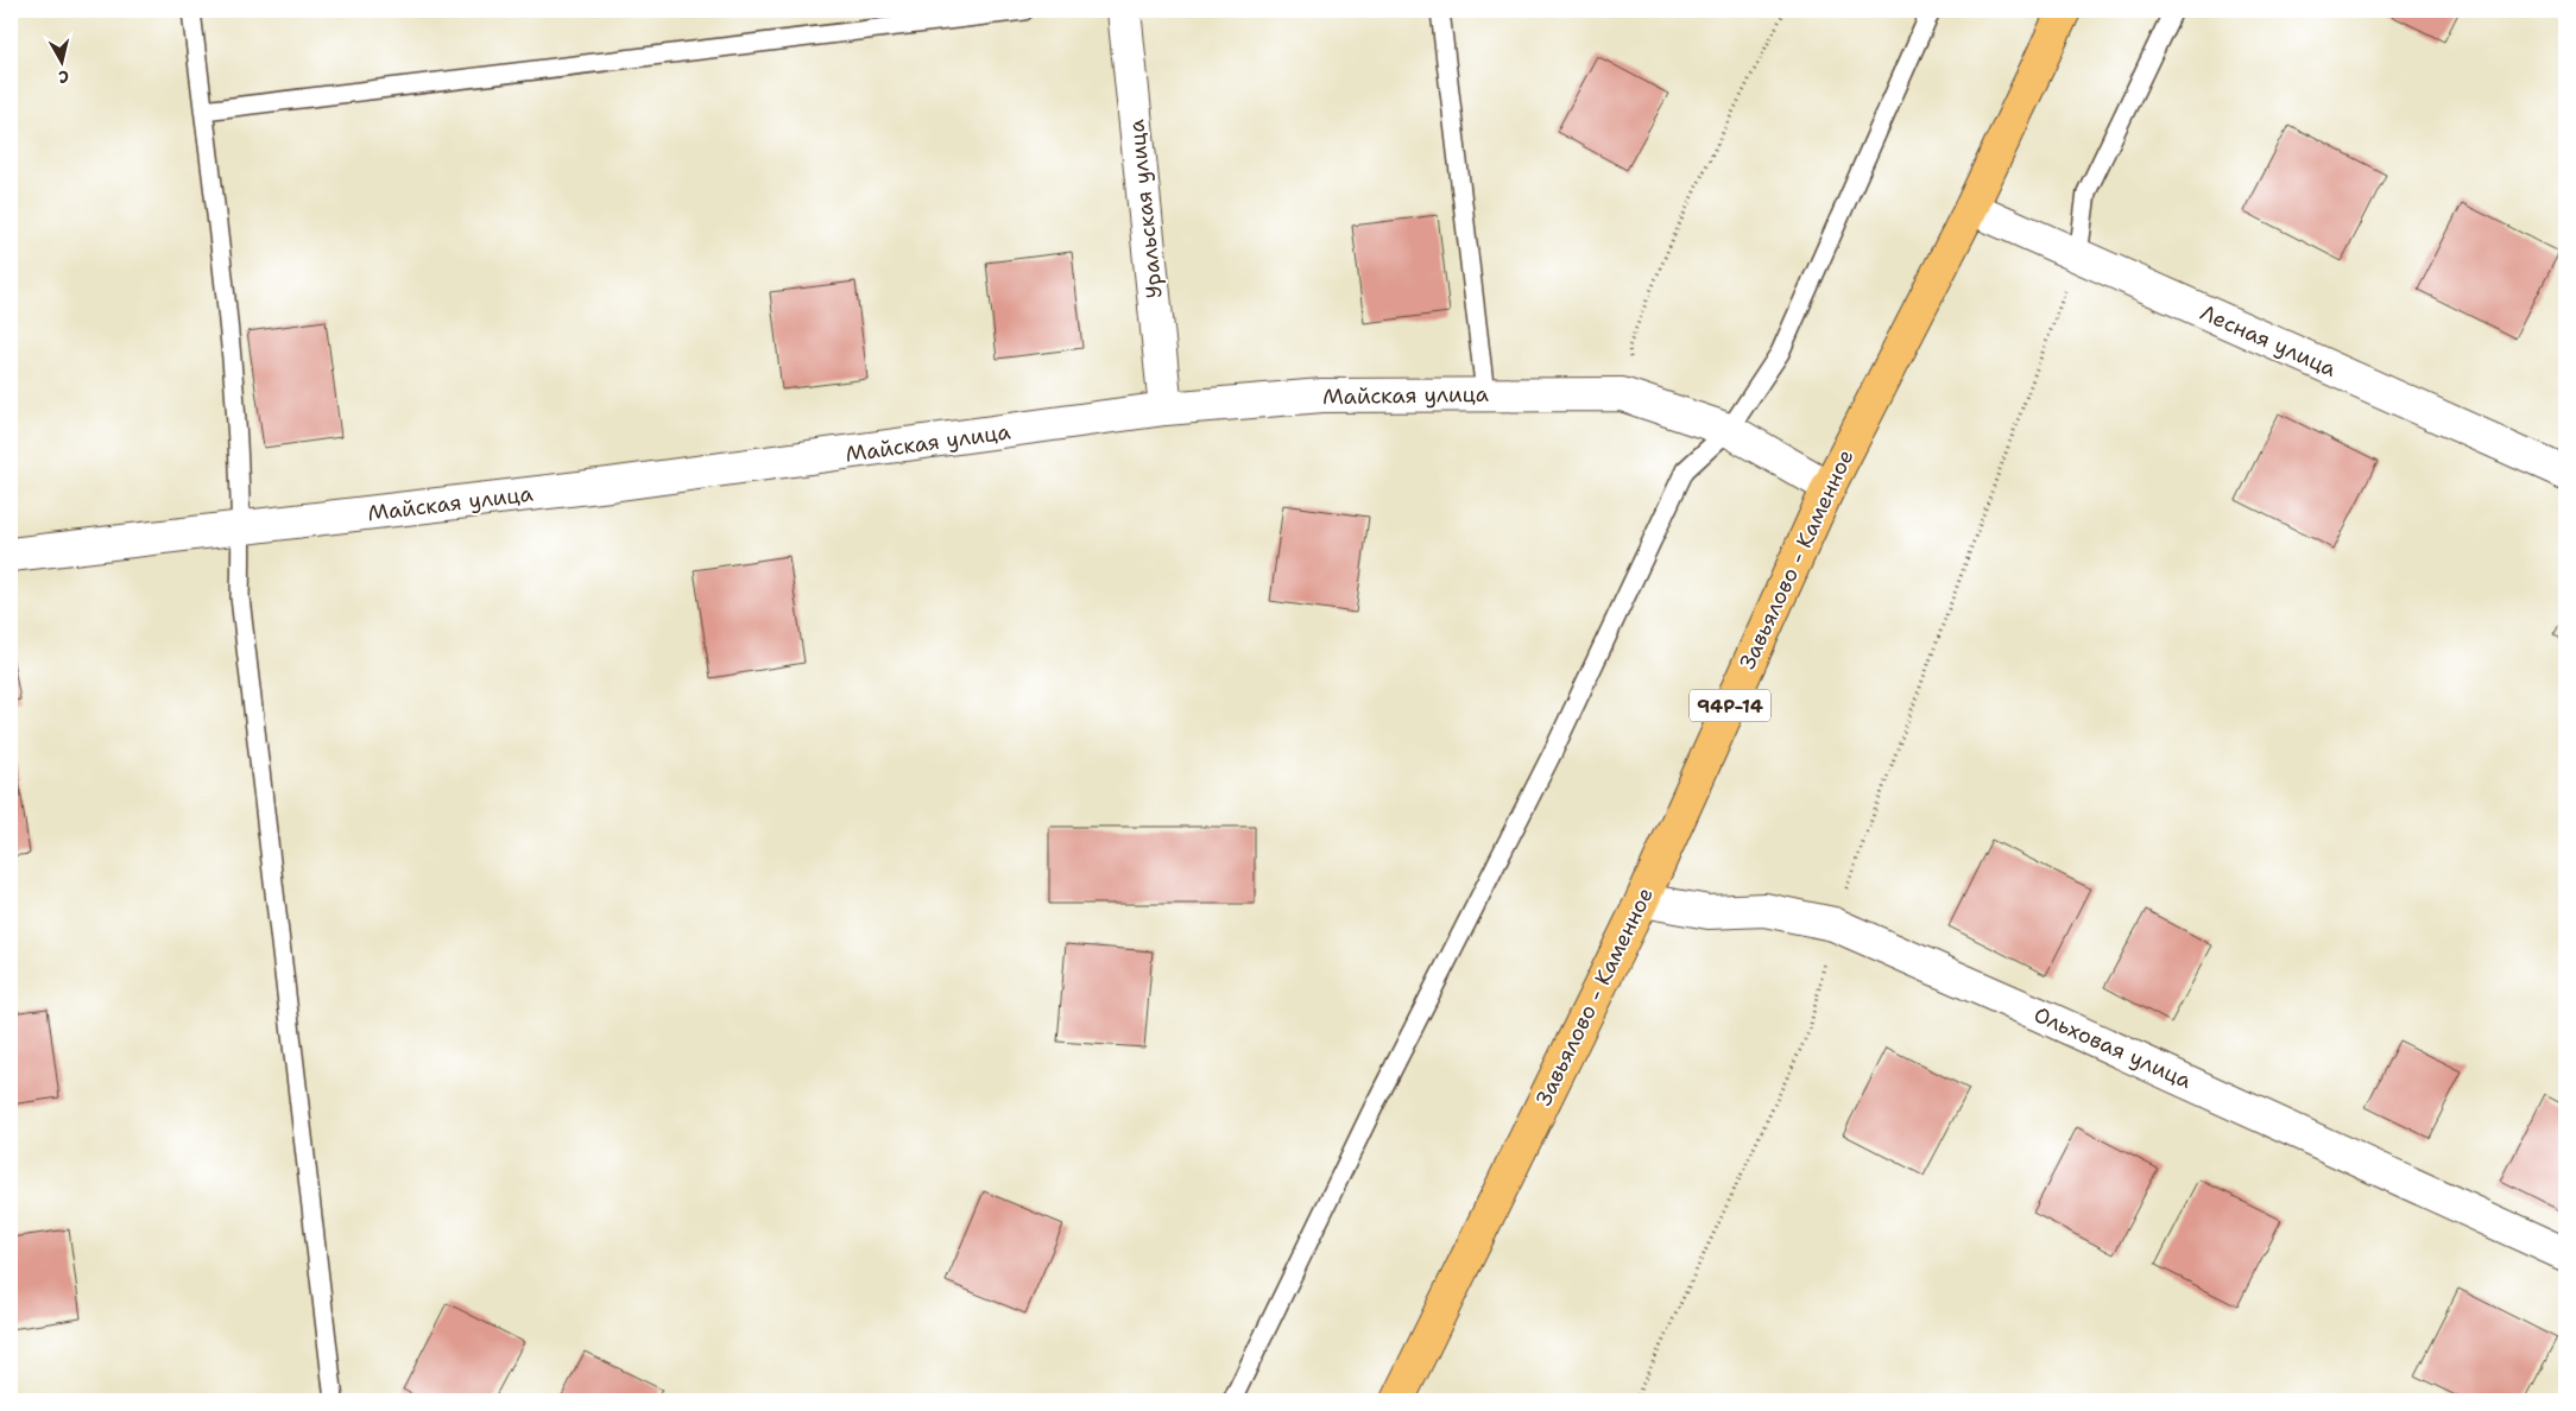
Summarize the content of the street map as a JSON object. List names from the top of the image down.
{
  "streets": {
    "main road": ["Завьялово - Каменное", "94Р-14"],
    "street": [
      "Уральская улица",
      "Лесная улица",
      "Майская улица",
      "Ольховая улица"
    ]
  },
  "crossings": [
    ["Уральская улица", "Майская улица"],
    ["Лесная улица", "Завьялово - Каменное"],
    ["Майская улица", "Завьялово - Каменное"],
    ["Завьялово - Каменное", "Ольховая улица"]
  ],
  "north": "bottom"
}
